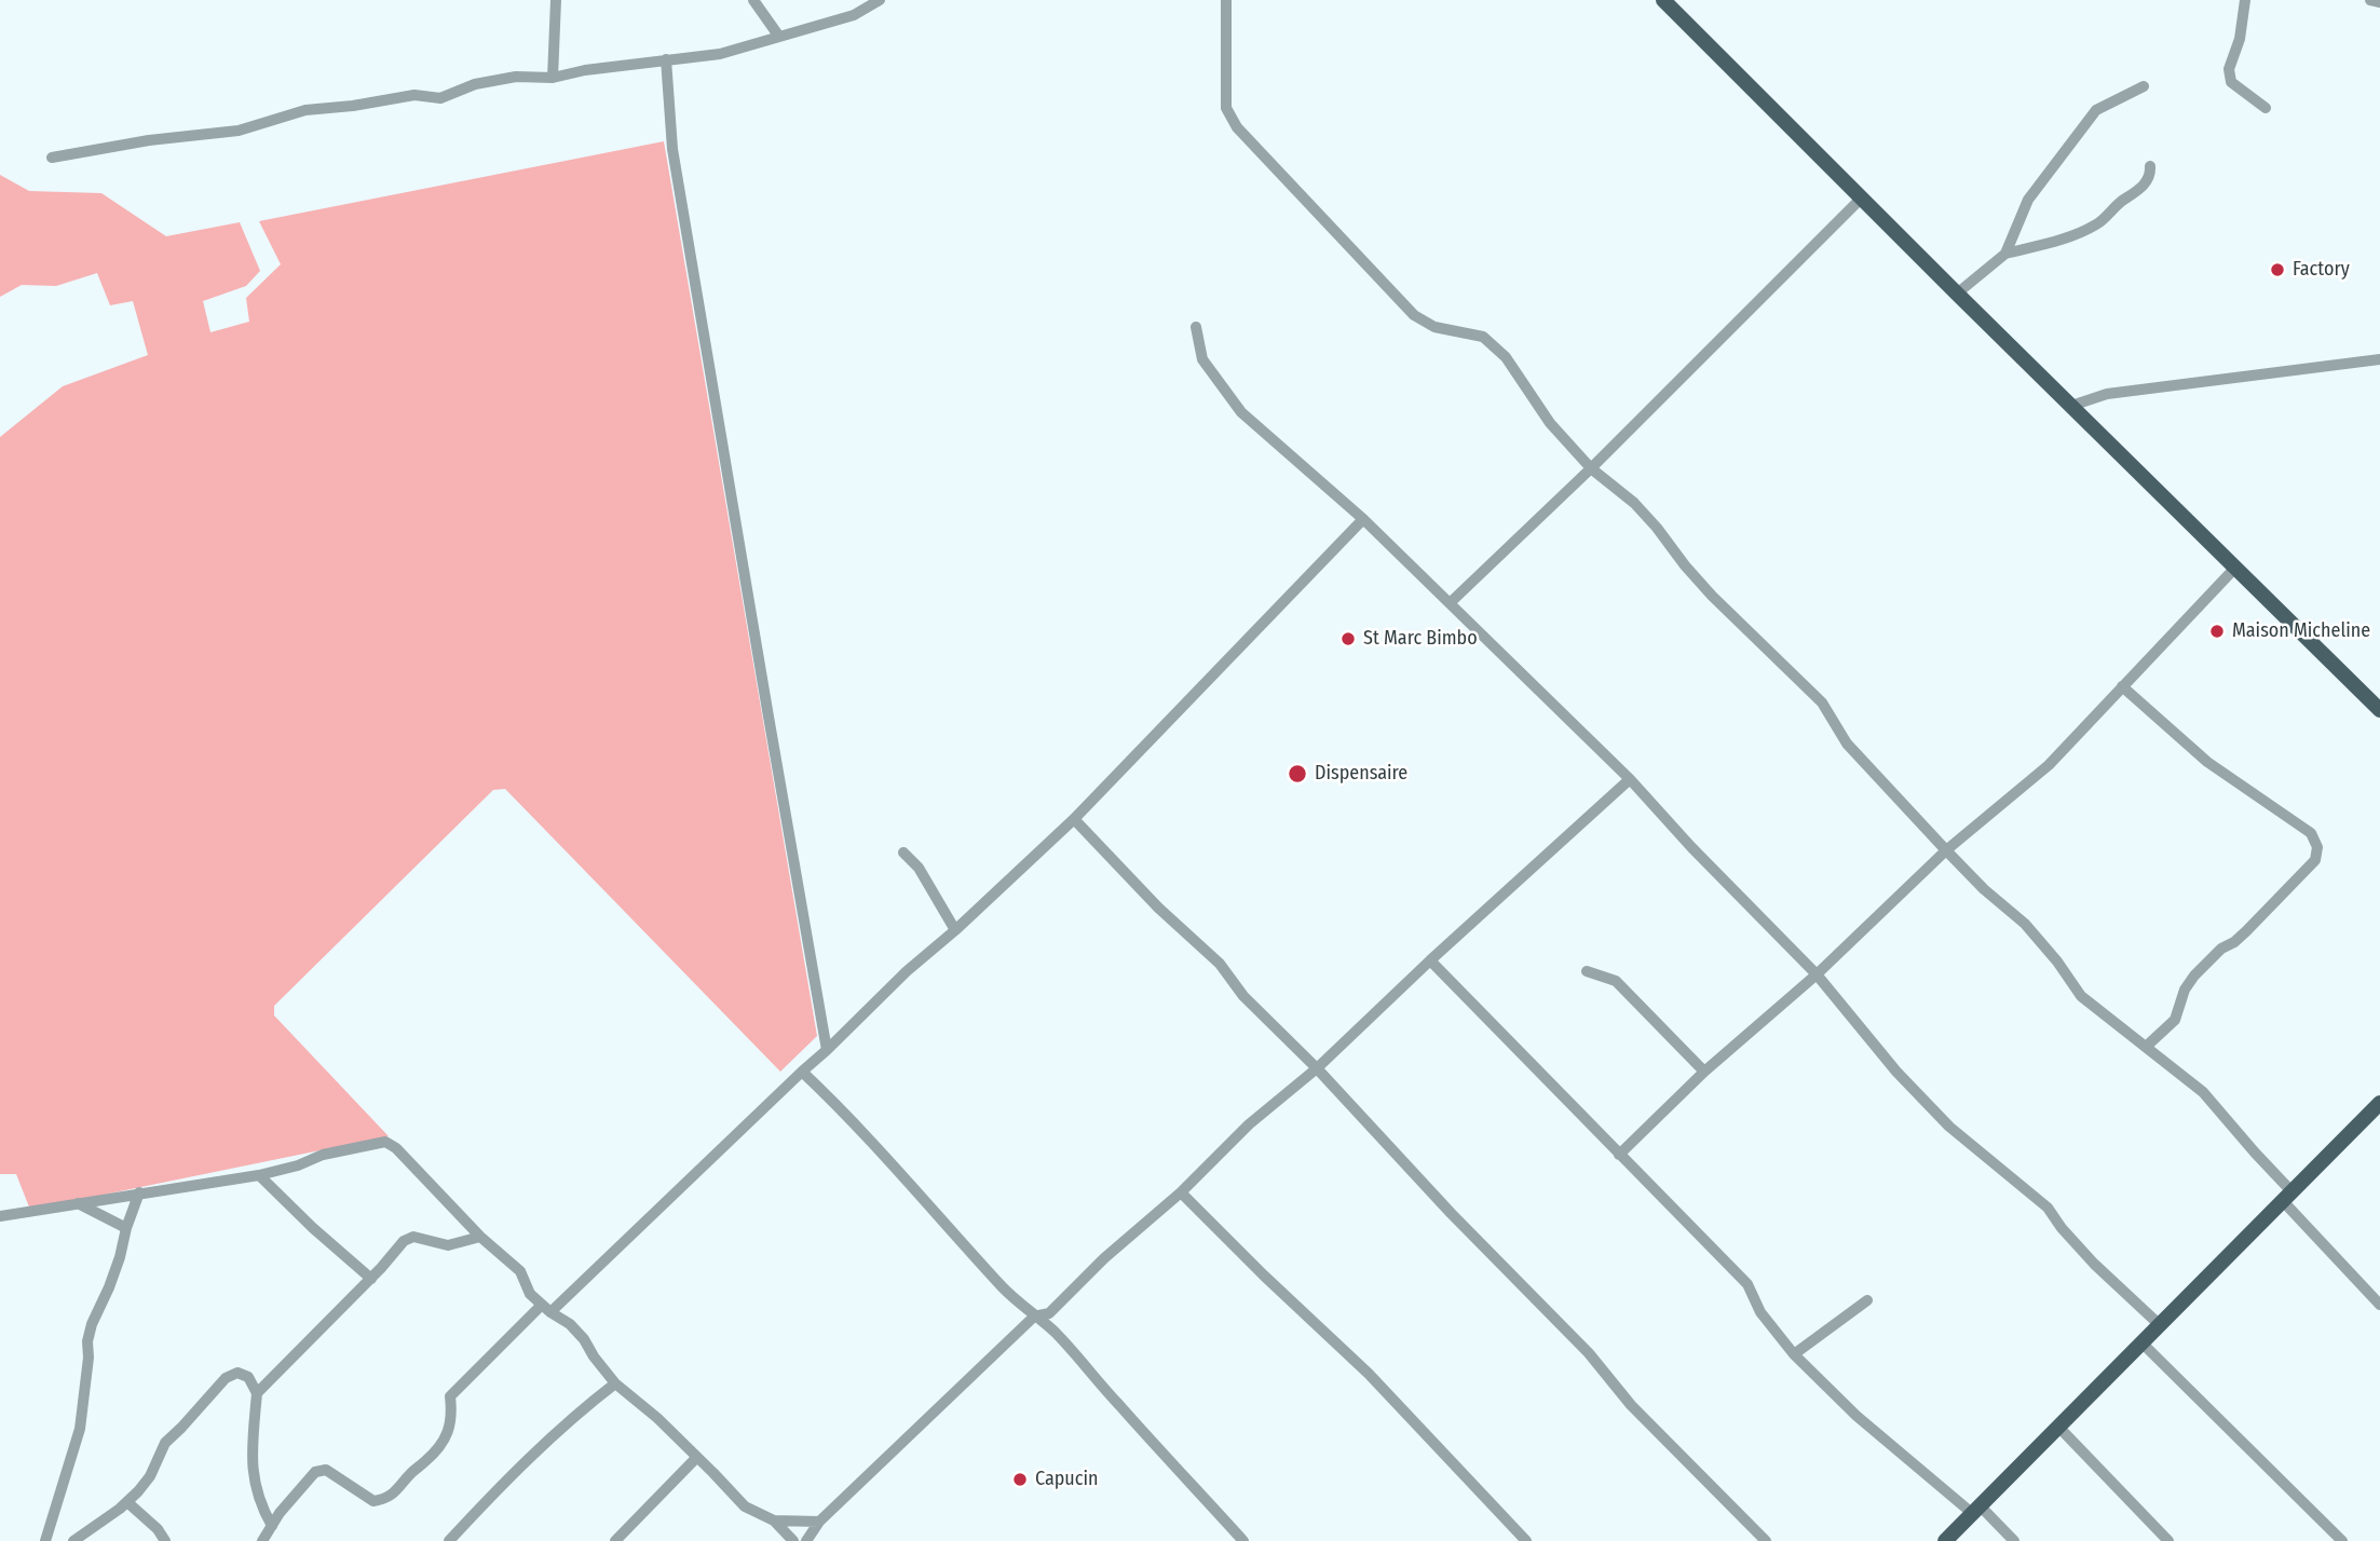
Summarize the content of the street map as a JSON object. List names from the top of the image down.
{
  "places": [
    "Factory",
    "Maison Micheline",
    "St Marc Bimbo",
    "Dispensaire",
    "Capucin"
  ]
}
